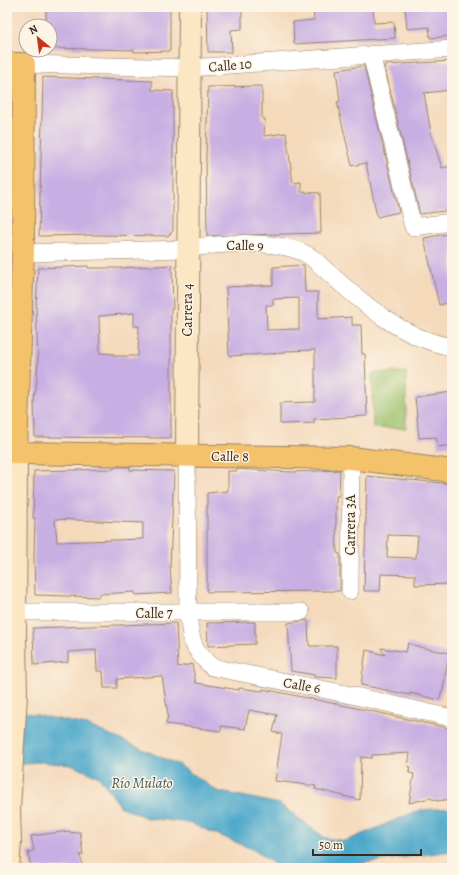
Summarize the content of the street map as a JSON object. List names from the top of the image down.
{
  "streets": {
    "main road": ["Calle 8"],
    "street": [
      "Calle 10",
      "Calle 9",
      "Carrera 4",
      "Carrera 3A",
      "Calle 7",
      "Calle 6"
    ]
  },
  "crossings": [
    ["Calle 10", "Carrera 4"],
    ["Calle 9", "Carrera 4"],
    ["Carrera 4", "Calle 8"],
    ["Carrera 4", "Calle 7"],
    ["Carrera 4", "Calle 6"],
    ["Calle 8", "Carrera 3A"],
    ["Calle 7", "Calle 6"]
  ],
  "water": ["Río Mulato"],
  "scale_bar": "50 m",
  "north": "top left"
}
